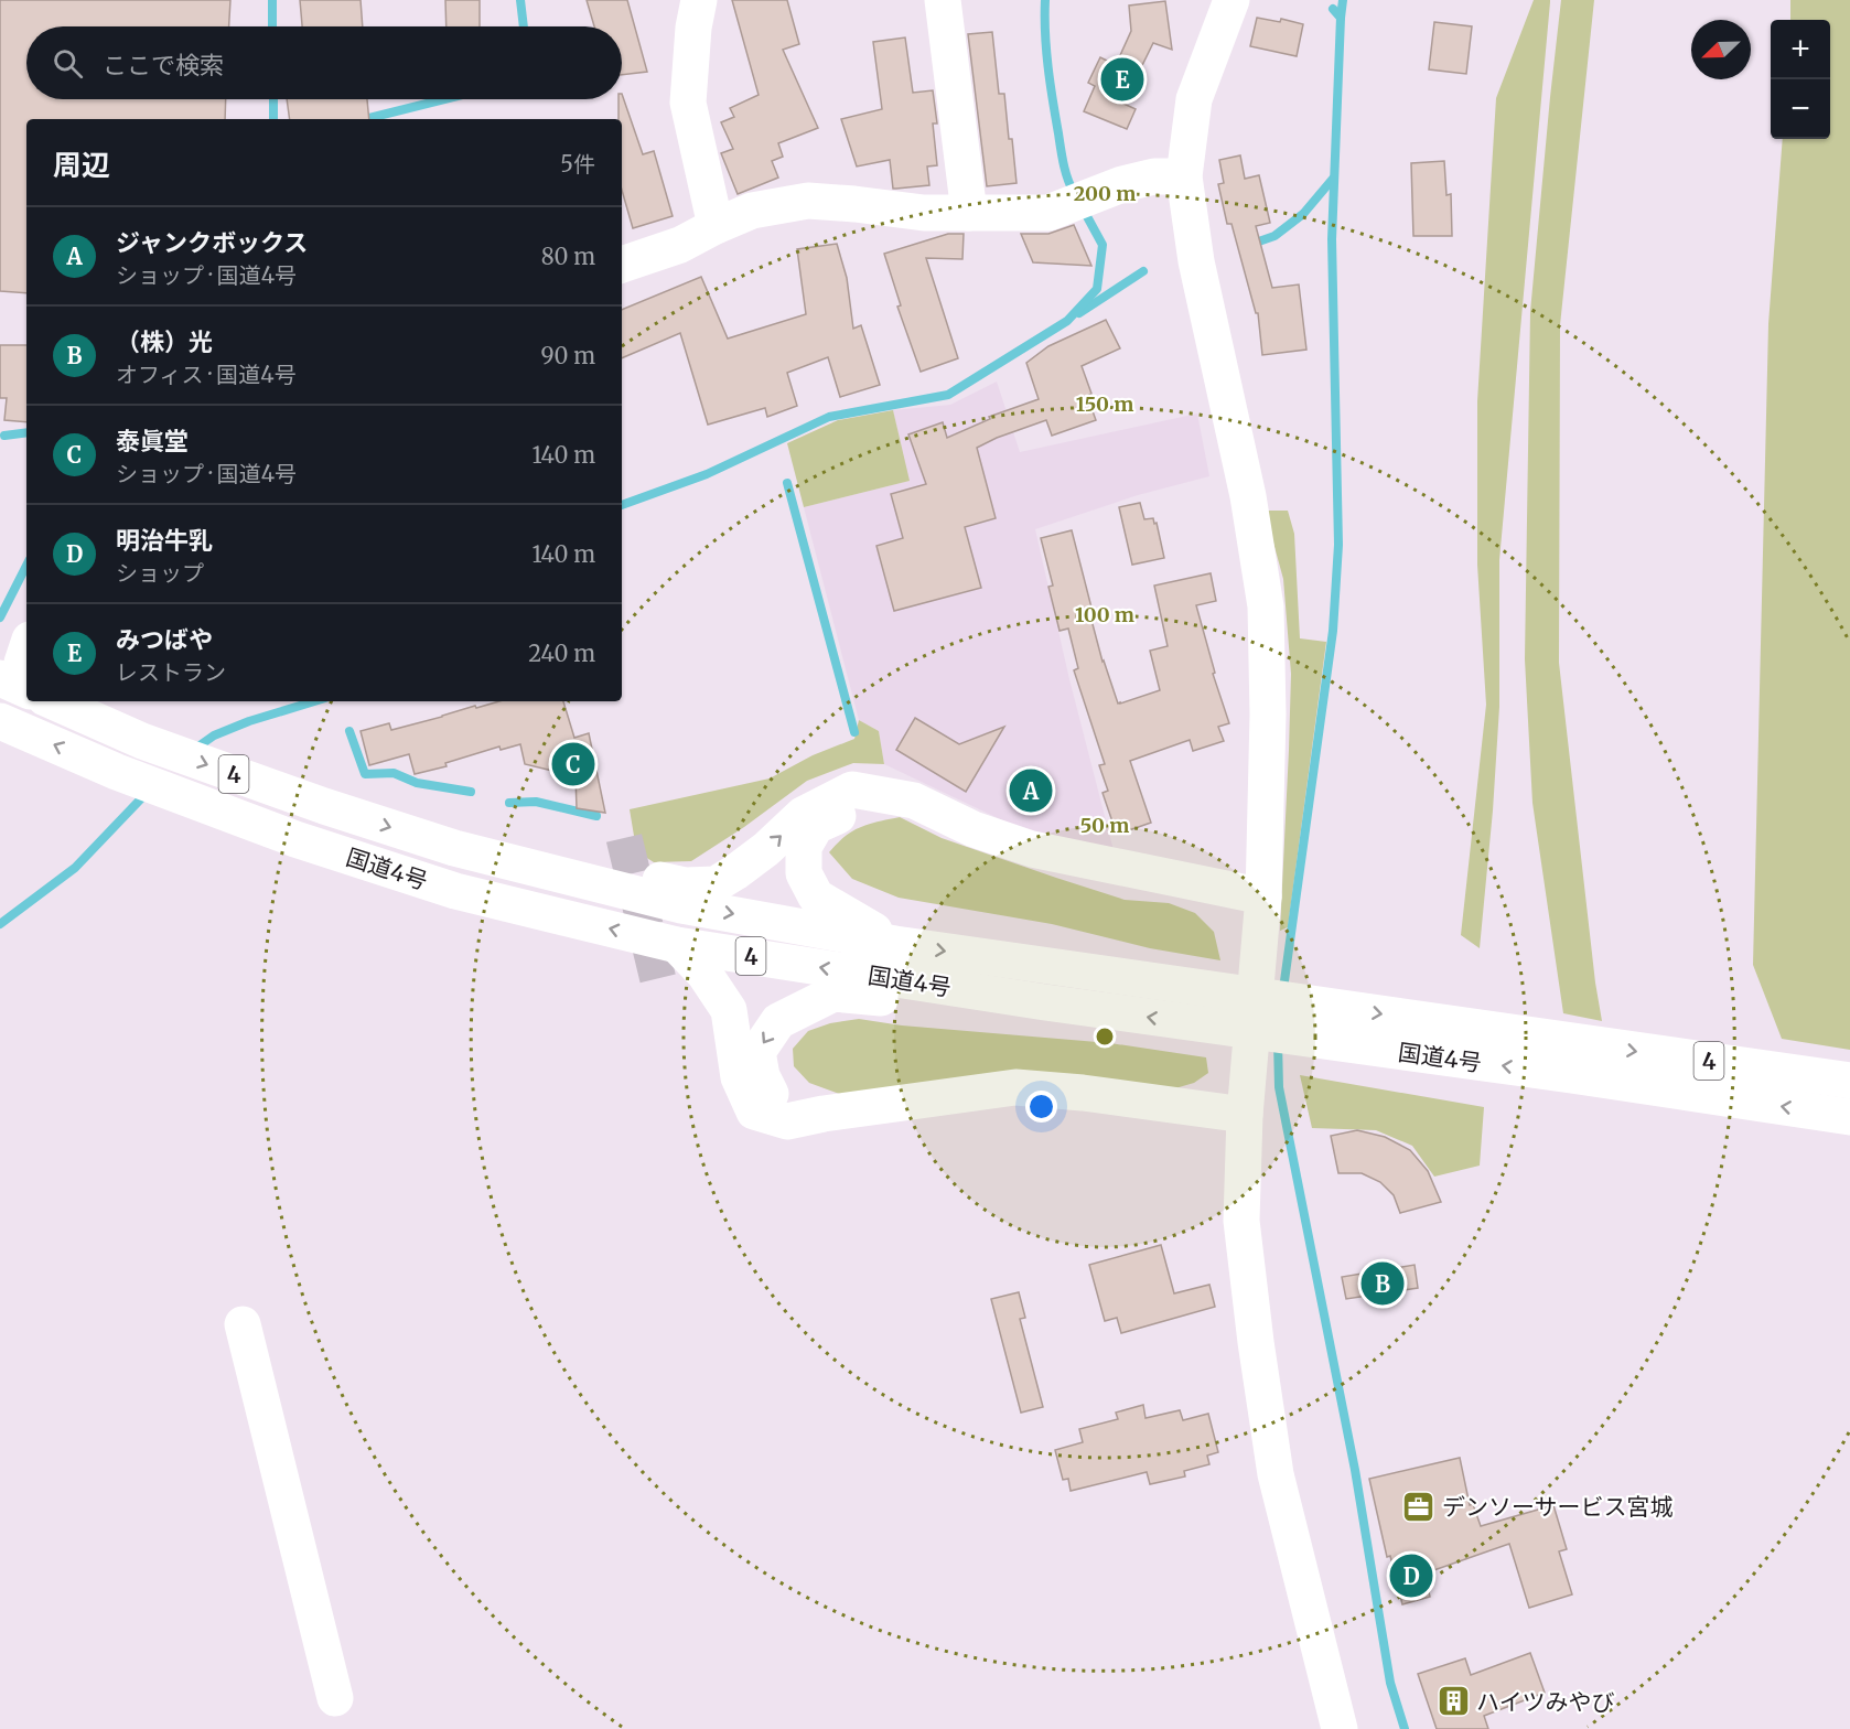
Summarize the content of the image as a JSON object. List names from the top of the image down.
{
  "streets": {
    "main road": ["4", "国道4号"]
  },
  "places": {
    "office": ["デンソーサービス宮城"],
    "building": ["ハイツみやび"]
  },
  "north": "bottom left",
  "page": {
    "map_buttons": ["+", "−"],
    "search": "ここで検索",
    "pins": [
      "E",
      "C",
      "A",
      "B",
      "D"
    ],
    "heading": ["周辺", "5件"],
    "list": [
      {
        "mark": "A",
        "name": "ジャンクボックス",
        "note": "ショップ · 国道4号",
        "value": "80 m"
      },
      {
        "mark": "B",
        "name": "（株）光",
        "note": "オフィス · 国道4号",
        "value": "90 m"
      },
      {
        "mark": "C",
        "name": "泰眞堂",
        "note": "ショップ · 国道4号",
        "value": "140 m"
      },
      {
        "mark": "D",
        "name": "明治牛乳",
        "note": "ショップ",
        "value": "140 m"
      },
      {
        "mark": "E",
        "name": "みつばや",
        "note": "レストラン",
        "value": "240 m"
      }
    ]
  },
  "rings": [
    "200 m",
    "150 m",
    "100 m",
    "50 m"
  ]
}
